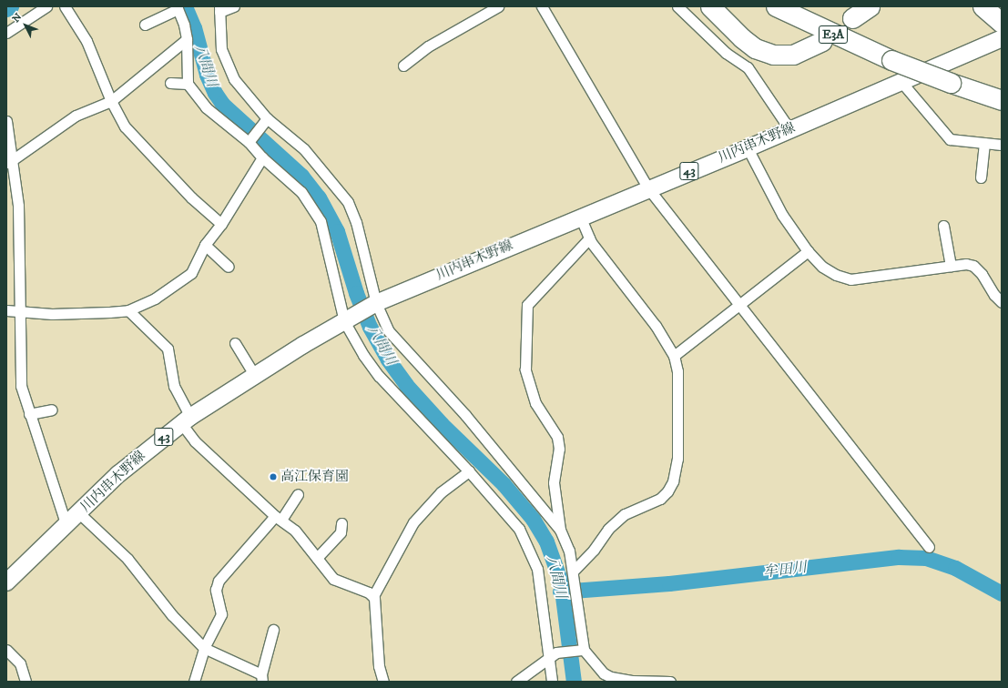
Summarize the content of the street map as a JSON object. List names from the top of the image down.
{
  "streets": {
    "highway": ["E3A"],
    "main road": ["川内串木野線", "43"]
  },
  "water": ["八間川", "牟田川"],
  "places": ["高江保育園"],
  "north": "top left"
}
